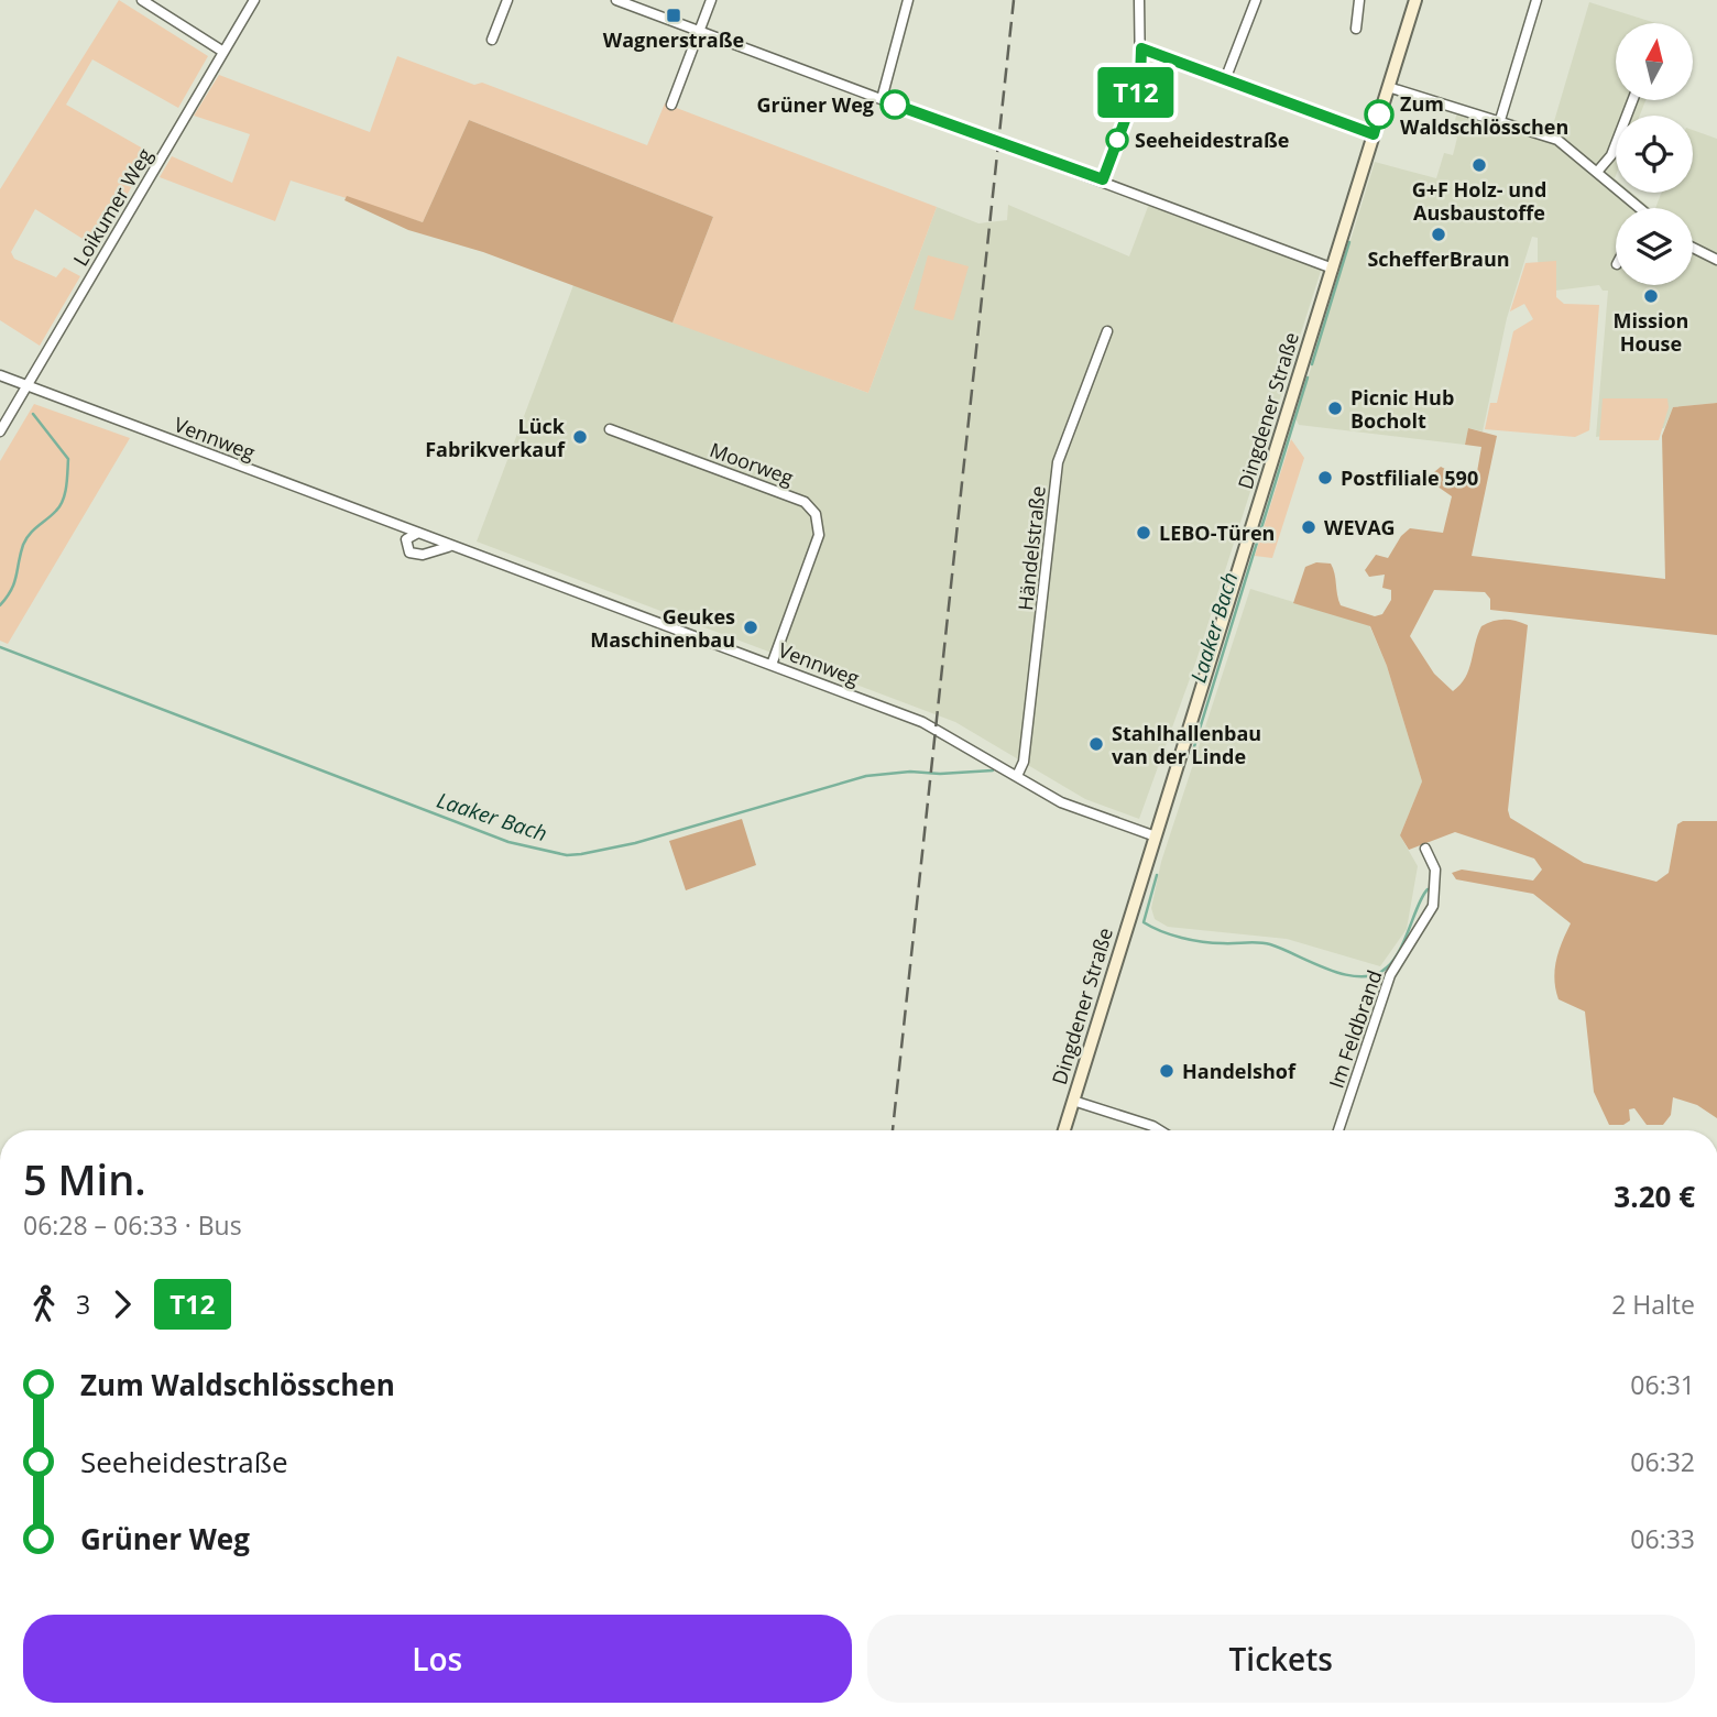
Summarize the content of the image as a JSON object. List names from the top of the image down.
{
  "streets": {
    "main road": ["Dingdener Straße"],
    "street": [
      "Loikumer Weg",
      "Vennweg",
      "Moorweg",
      "Händelstraße",
      "Im Feldbrand"
    ]
  },
  "crossings": [
    ["Loikumer Weg", "Vennweg"],
    ["Dingdener Straße", "Vennweg"],
    ["Vennweg", "Moorweg"],
    ["Vennweg", "Händelstraße"]
  ],
  "water": ["Laaker Bach"],
  "places": {
    "transit": ["Wagnerstraße"],
    "other": [
      "Grüner Weg",
      "Zum Waldschlösschen",
      "Seeheidestraße",
      "G+F Holz- und Ausbaustoffe",
      "SchefferBraun",
      "Mission House",
      "Picnic Hub Bocholt",
      "Lück Fabrikverkauf",
      "Postfiliale 590",
      "WEVAG",
      "LEBO-Türen",
      "Geukes Maschinenbau",
      "Stahlhallenbau van der Linde",
      "Handelshof"
    ]
  },
  "lines": ["bus line T12"],
  "north": "top",
  "page": {
    "on_map": "T12",
    "heading": ["5 Min.", "06:28 – 06:33 · Bus", "3.20 €"],
    "legs": ["3", "T12", "2 Halte"],
    "list": [
      {
        "name": "Zum Waldschlösschen",
        "value": "06:31"
      },
      {
        "name": "Seeheidestraße",
        "value": "06:32"
      },
      {
        "name": "Grüner Weg",
        "value": "06:33"
      }
    ],
    "buttons": ["Los", "Tickets"]
  }
}
